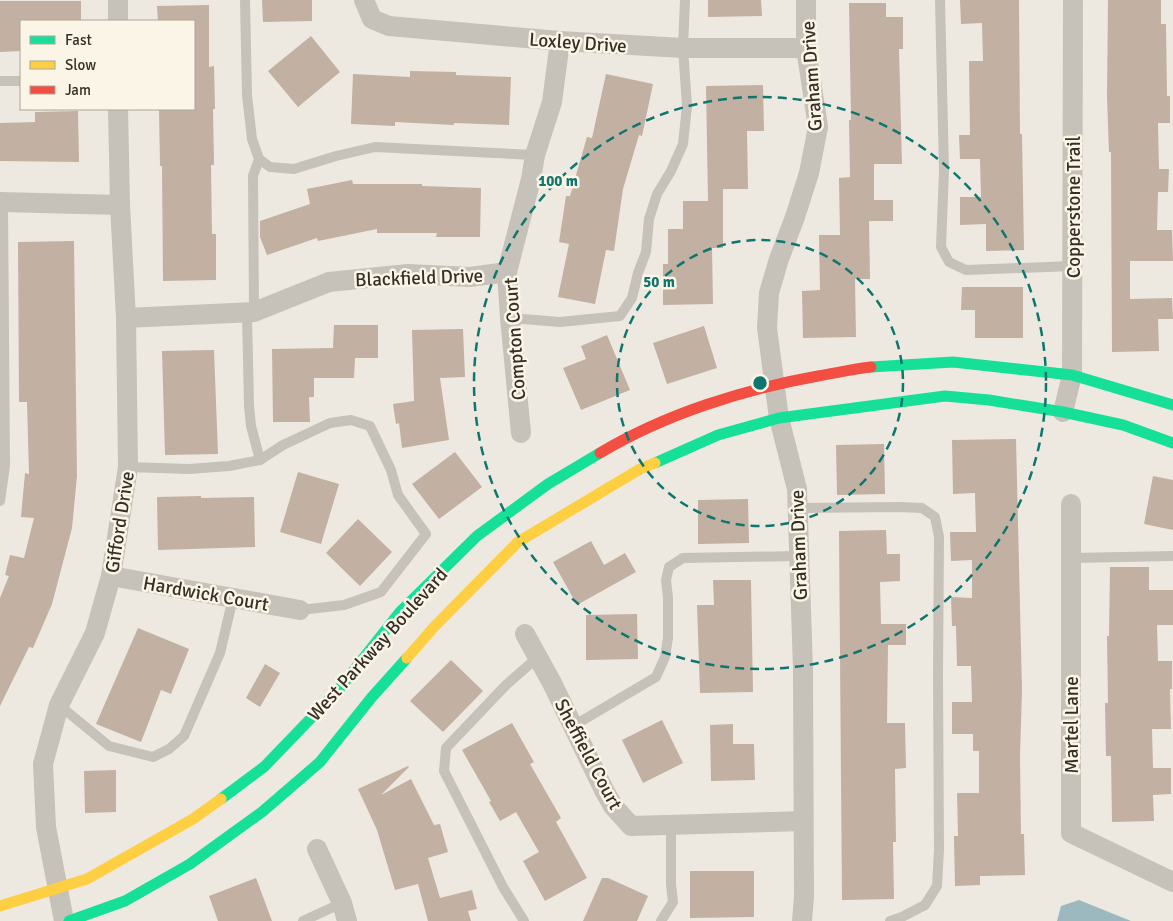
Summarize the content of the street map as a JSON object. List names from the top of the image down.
{
  "streets": {
    "street": [
      "Loxley Drive",
      "Graham Drive",
      "Copperstone Trail",
      "Blackfield Drive",
      "Compton Court",
      "Gifford Drive",
      "Hardwick Court",
      "West Parkway Boulevard",
      "Martel Lane",
      "Sheffield Court"
    ]
  },
  "crossings": [
    ["Loxley Drive", "Graham Drive"],
    ["Loxley Drive", "Compton Court"],
    ["Graham Drive", "West Parkway Boulevard"],
    ["Graham Drive", "Sheffield Court"],
    ["Copperstone Trail", "West Parkway Boulevard"],
    ["Blackfield Drive", "Compton Court"],
    ["Blackfield Drive", "Gifford Drive"],
    ["Gifford Drive", "Hardwick Court"],
    ["Gifford Drive", "West Parkway Boulevard"]
  ],
  "legend": ["Fast", "Slow", "Jam"],
  "rings": ["100 m", "50 m"]
}
